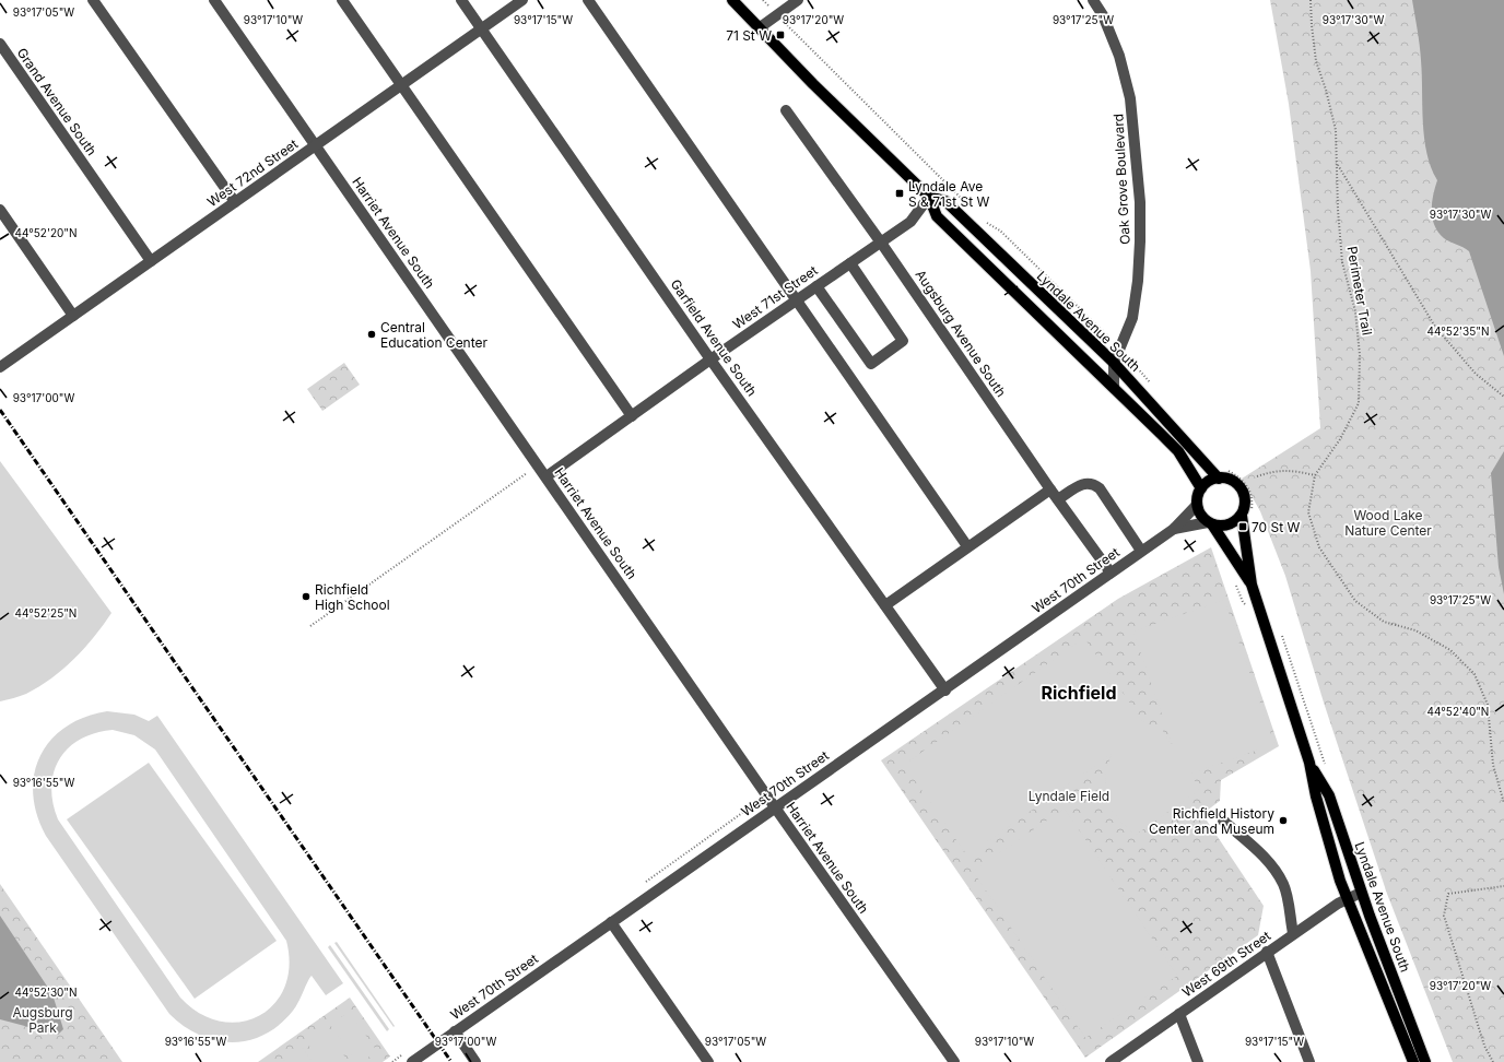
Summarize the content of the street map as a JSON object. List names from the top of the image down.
{
  "streets": {
    "main road": ["Lyndale Avenue South"],
    "street": [
      "Grand Avenue South",
      "West 72nd Street",
      "Oak Grove Boulevard",
      "Harriet Avenue South",
      "West 71st Street",
      "Augsburg Avenue South",
      "Garfield Avenue South",
      "West 70th Street",
      "West 69th Street"
    ],
    "path": ["Perimeter Trail"]
  },
  "crossings": [
    ["Grand Avenue South", "West 72nd Street"],
    ["West 72nd Street", "Harriet Avenue South"],
    ["West 72nd Street", "Garfield Avenue South"],
    ["Oak Grove Boulevard", "Lyndale Avenue South"],
    ["Harriet Avenue South", "West 71st Street"],
    ["Harriet Avenue South", "West 70th Street"],
    ["West 71st Street", "Lyndale Avenue South"],
    ["West 71st Street", "Augsburg Avenue South"],
    ["West 71st Street", "Garfield Avenue South"],
    ["Lyndale Avenue South", "West 70th Street"],
    ["Lyndale Avenue South", "West 69th Street"],
    ["Augsburg Avenue South", "West 70th Street"],
    ["Garfield Avenue South", "West 70th Street"]
  ],
  "districts": ["Richfield"],
  "parks": ["Wood Lake Nature Center", "Lyndale Field", "Augsburg Park"],
  "places": {
    "transit": ["71 St W", "Lyndale Ave S & 71st St W", "70 St W"],
    "other": ["Central Education Center", "Richfield High School", "Richfield History Center and Museum"]
  },
  "coordinates": [
    "93°17'05\"W",
    "93°17'10\"W",
    "93°17'15\"W",
    "93°17'25\"W",
    "93°17'30\"W",
    "93°17'20\"W",
    "44°52'20\"N",
    "44°52'35\"N",
    "93°17'00\"W",
    "44°52'25\"N",
    "44°52'40\"N",
    "93°16'55\"W",
    "44°52'30\"N"
  ]
}
